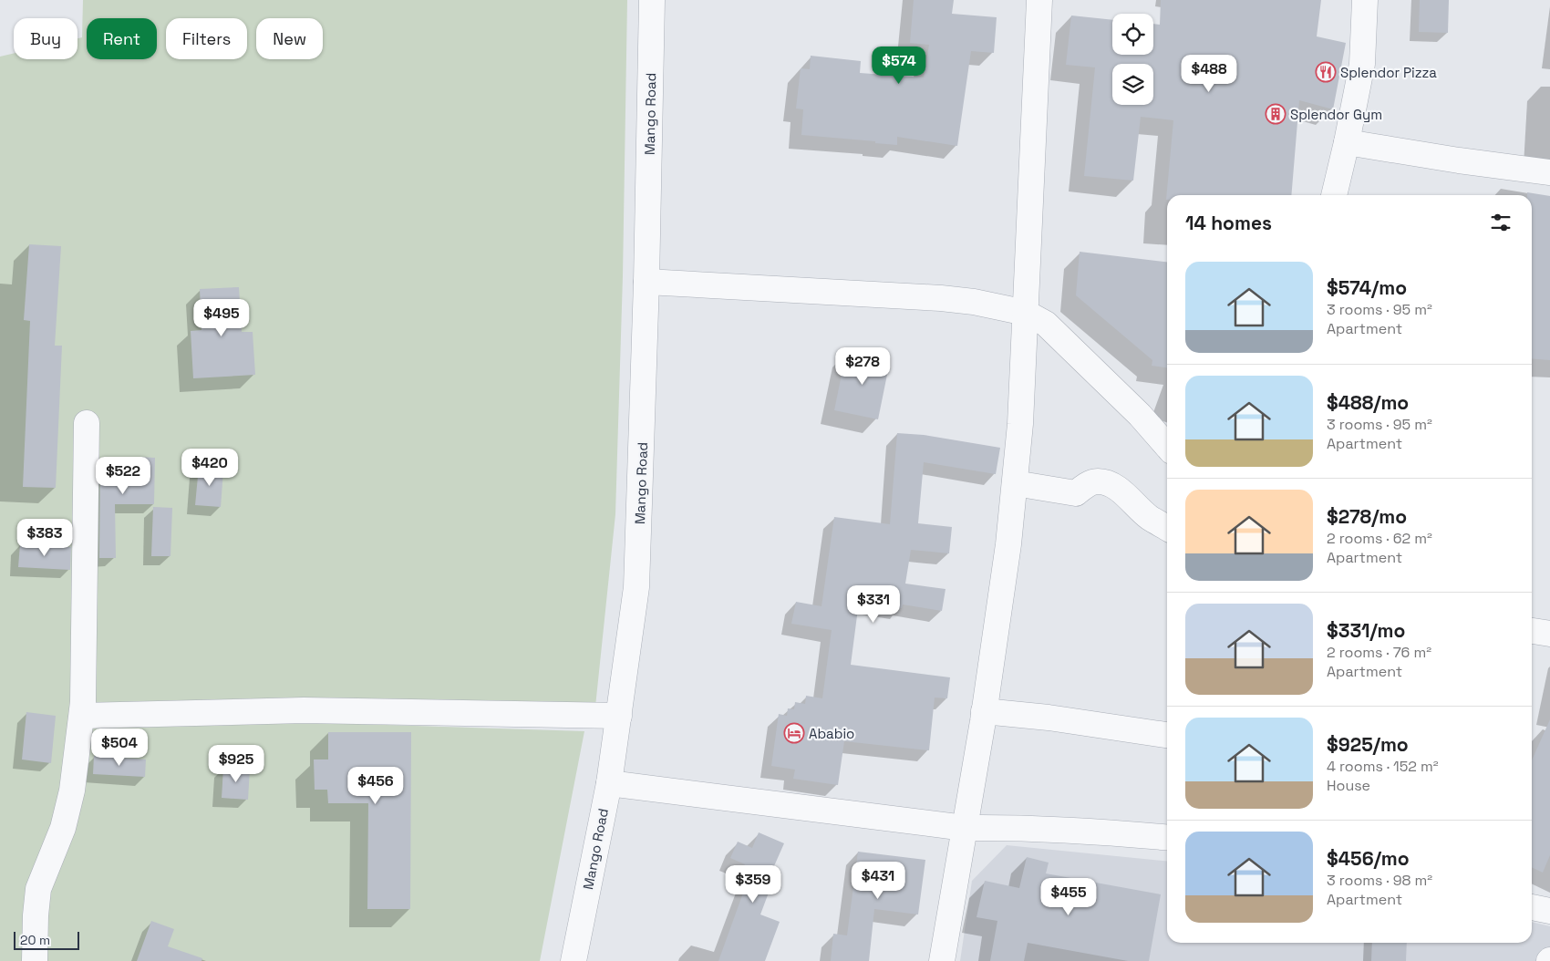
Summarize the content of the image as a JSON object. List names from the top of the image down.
{
  "streets": {
    "street": ["Mango Road"]
  },
  "places": {
    "restaurant": ["Splendor Pizza"],
    "building": ["Splendor Gym"],
    "hotel": ["Ababio"]
  },
  "scale_bar": "20 m",
  "page": {
    "chip": [
      "Buy",
      "Rent",
      "Filters",
      "New"
    ],
    "price": [
      "$574",
      "$488",
      "$495",
      "$278",
      "$420",
      "$522",
      "$383",
      "$331",
      "$504",
      "$925",
      "$456",
      "$431",
      "$359",
      "$455"
    ],
    "heading": "14 homes",
    "list": [
      {
        "name": "$574/mo",
        "note": "3 rooms · 95 m² · Apartment"
      },
      {
        "name": "$488/mo",
        "note": "3 rooms · 95 m² · Apartment"
      },
      {
        "name": "$278/mo",
        "note": "2 rooms · 62 m² · Apartment"
      },
      {
        "name": "$331/mo",
        "note": "2 rooms · 76 m² · Apartment"
      },
      {
        "name": "$925/mo",
        "note": "4 rooms · 152 m² · House"
      },
      {
        "name": "$456/mo",
        "note": "3 rooms · 98 m² · Apartment"
      }
    ],
    "scale": "20 m"
  }
}
